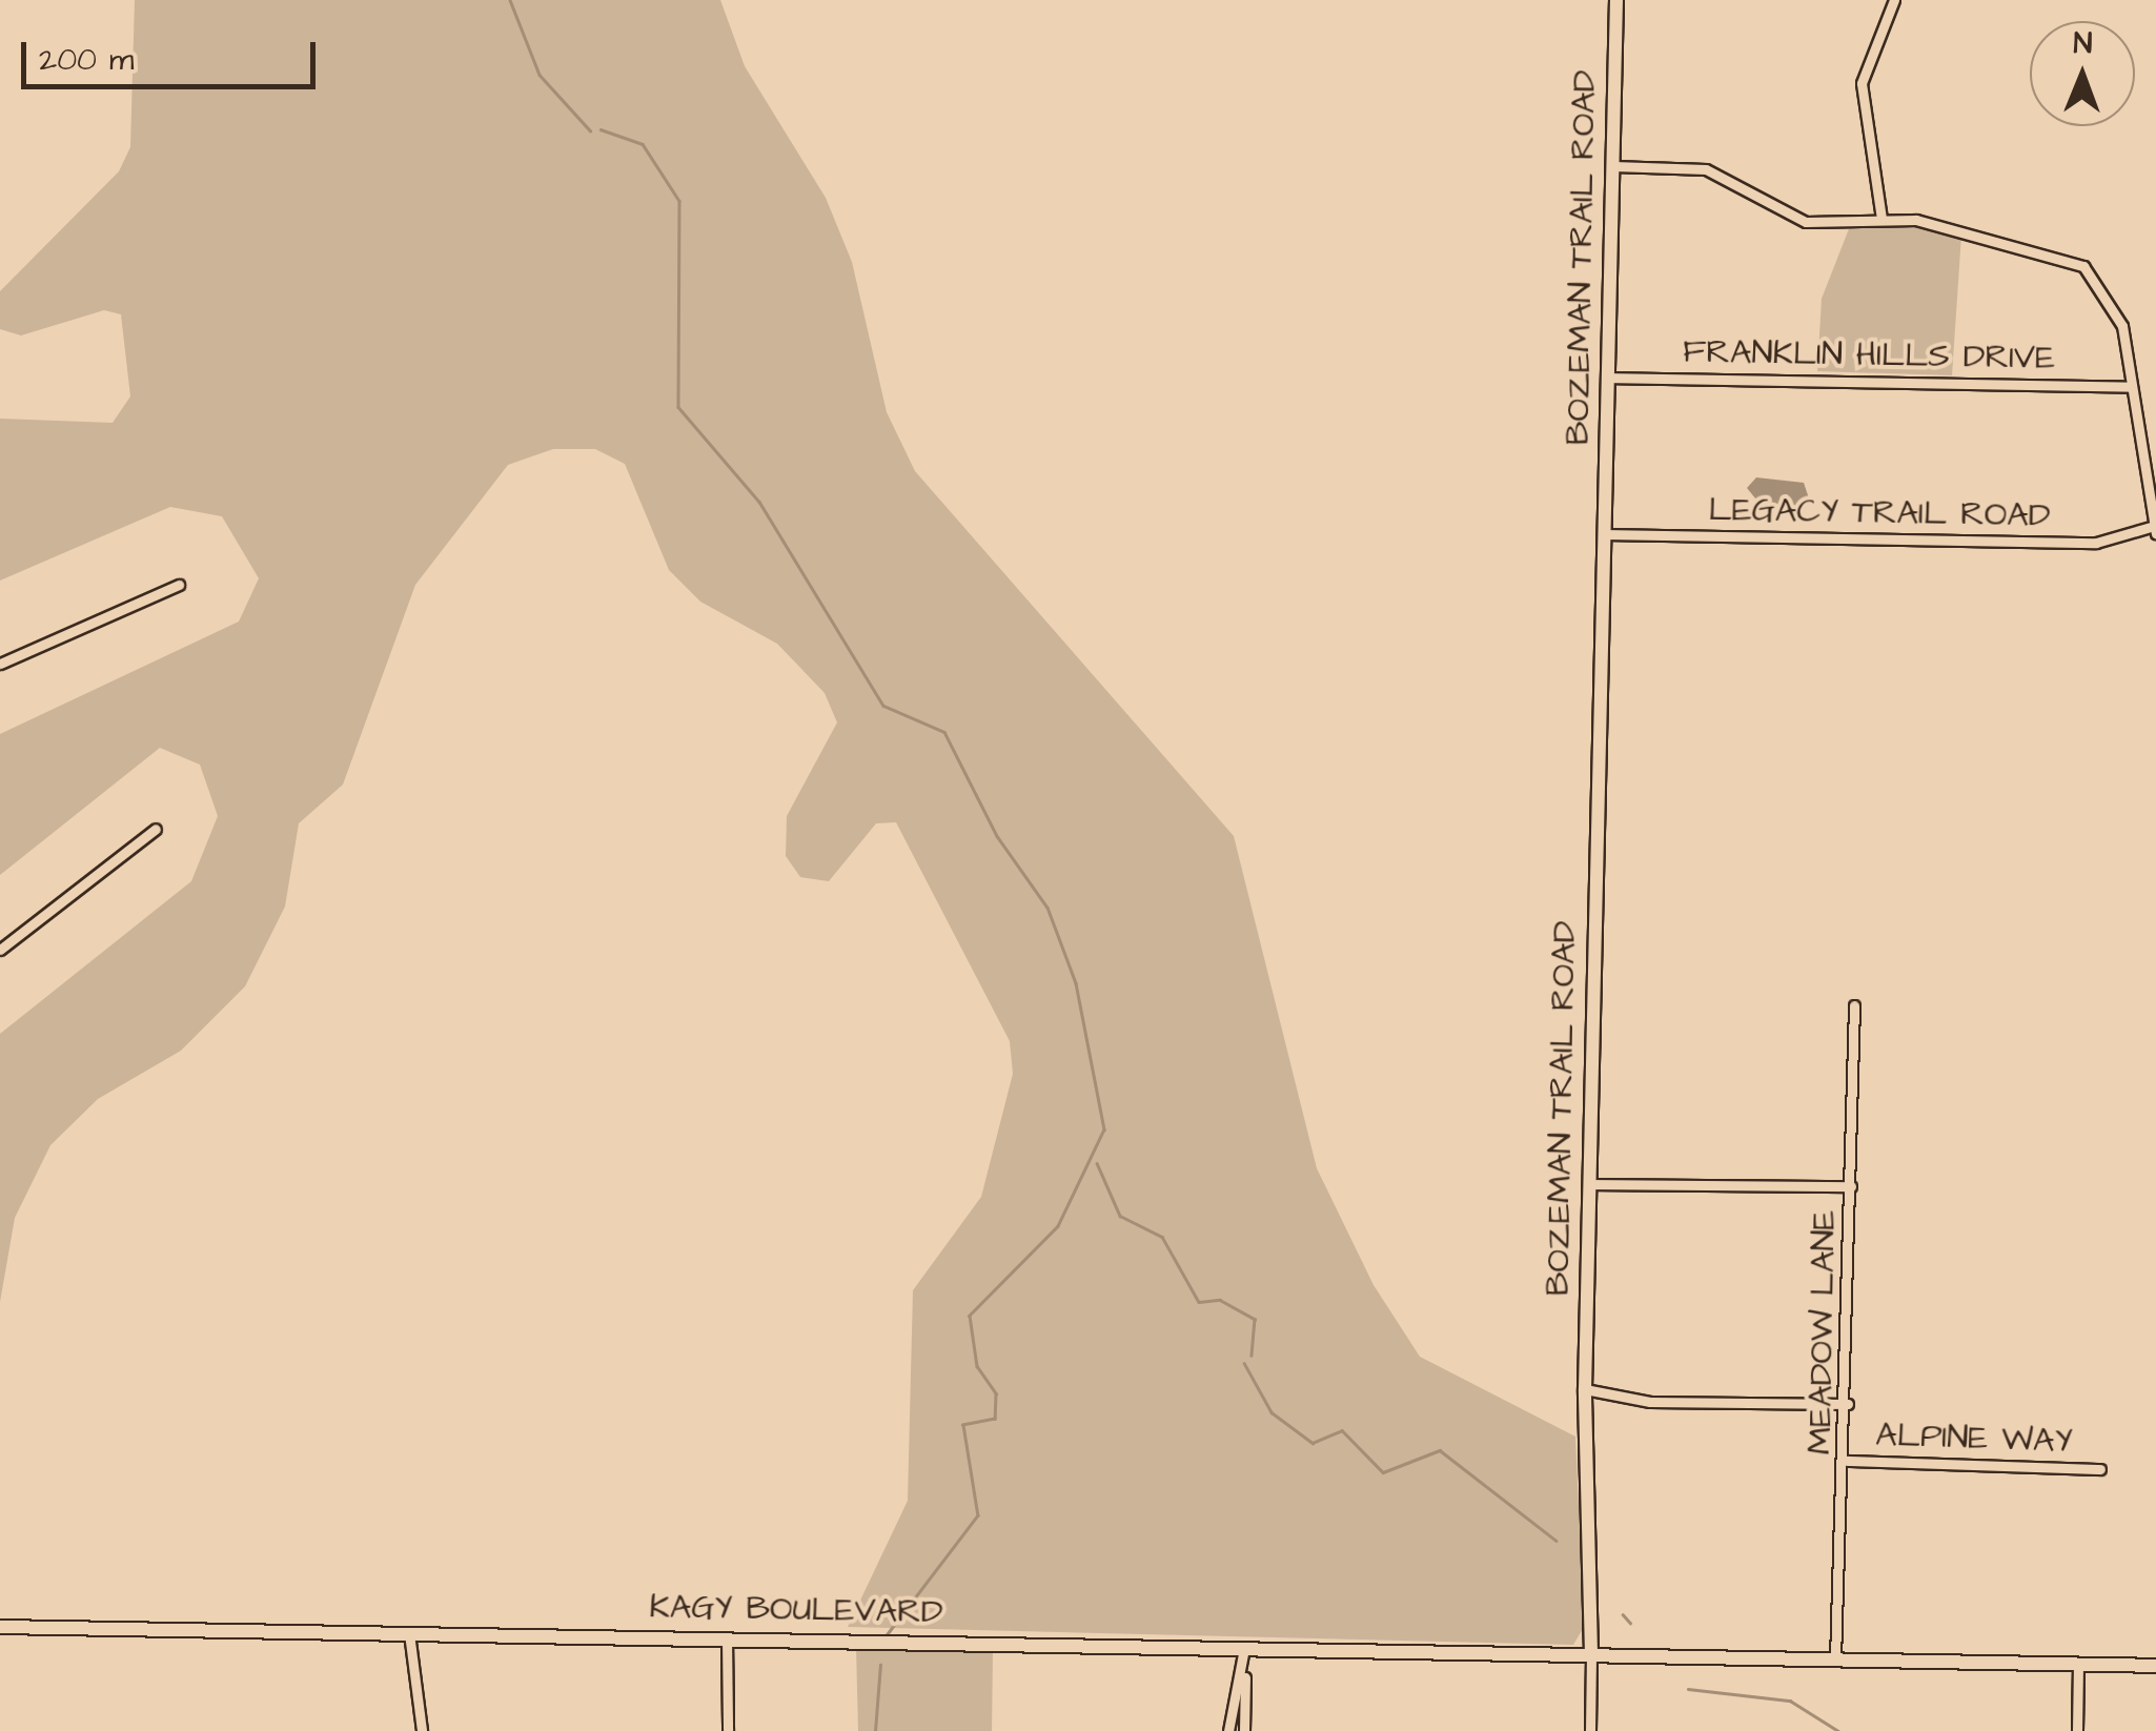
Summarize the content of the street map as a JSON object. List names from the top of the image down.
{
  "streets": {
    "main road": ["BOZEMAN TRAIL ROAD", "KAGY BOULEVARD"],
    "street": [
      "FRANKLIN HILLS DRIVE",
      "LEGACY TRAIL ROAD",
      "MEADOW LANE",
      "ALPINE WAY"
    ]
  },
  "crossings": [
    ["BOZEMAN TRAIL ROAD", "FRANKLIN HILLS DRIVE"],
    ["BOZEMAN TRAIL ROAD", "LEGACY TRAIL ROAD"],
    ["BOZEMAN TRAIL ROAD", "ALPINE WAY"],
    ["BOZEMAN TRAIL ROAD", "KAGY BOULEVARD"],
    ["MEADOW LANE", "ALPINE WAY"]
  ],
  "scale_bar": "200 m",
  "north": "top"
}
